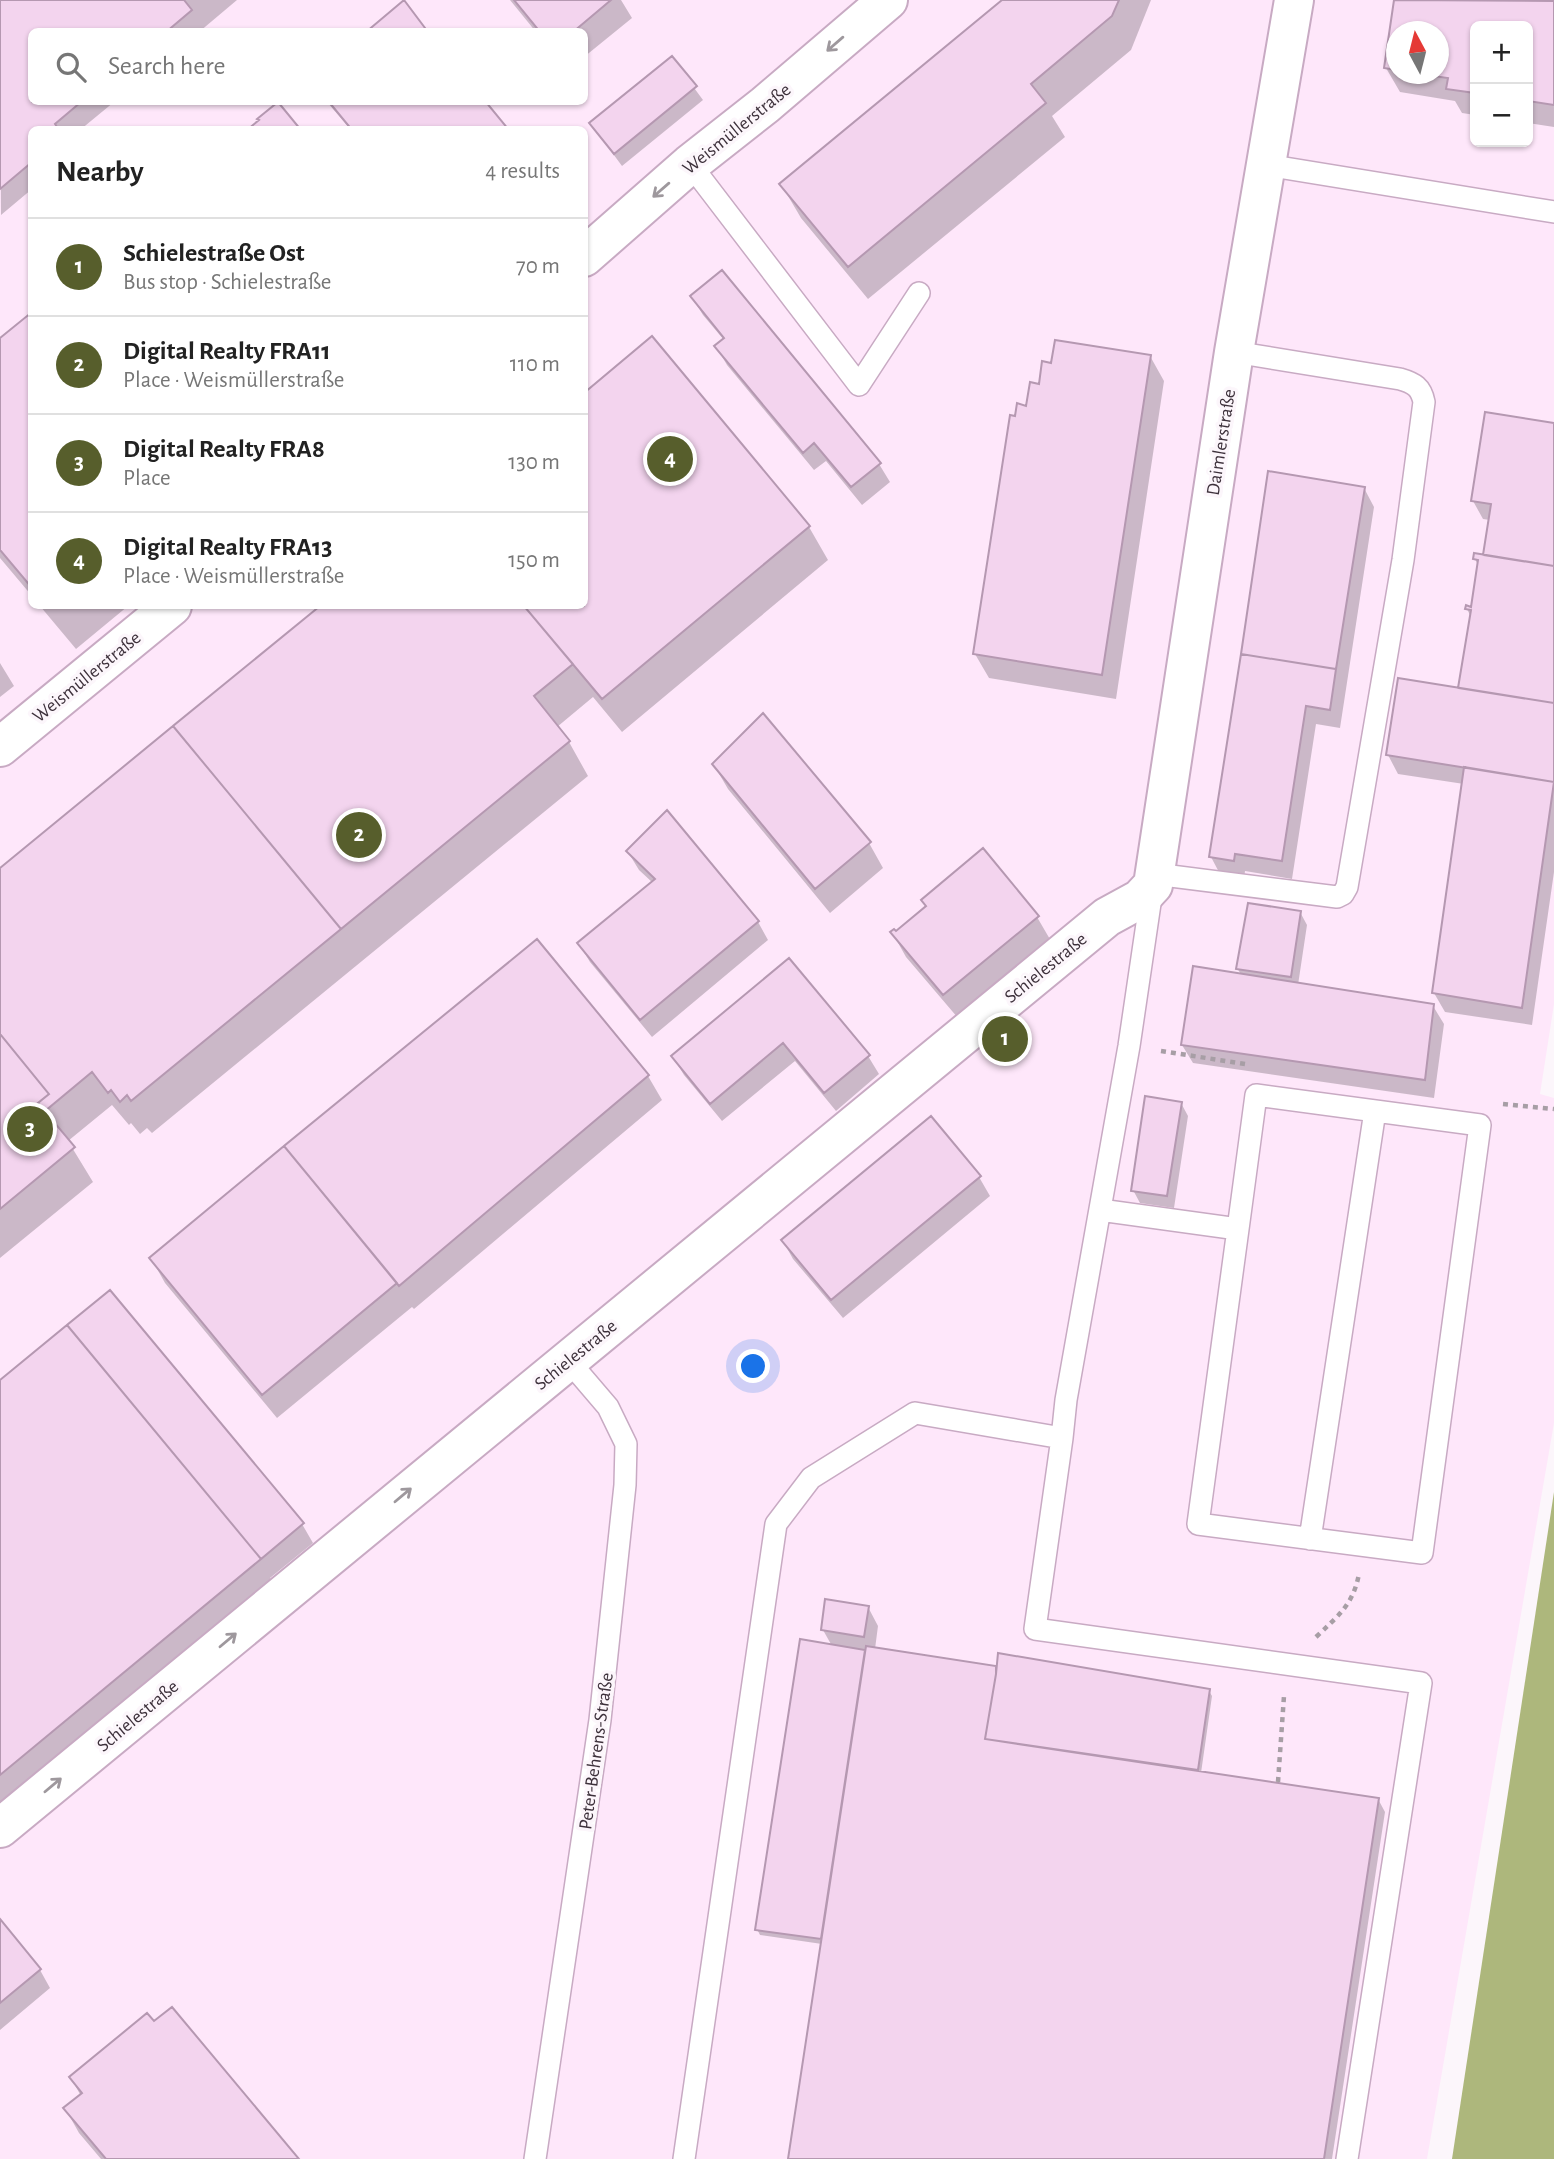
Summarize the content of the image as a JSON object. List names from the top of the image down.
{
  "streets": {
    "street": ["Weismüllerstraße", "Daimlerstraße", "Schielestraße"],
    "lane": ["Peter-Behrens-Straße"]
  },
  "crossings": [
    ["Daimlerstraße", "Schielestraße"],
    ["Schielestraße", "Peter-Behrens-Straße"]
  ],
  "one_way": ["Weismüllerstraße", "Schielestraße"],
  "north": "top",
  "page": {
    "map_buttons": ["+", "−"],
    "search": "Search here",
    "heading": ["Nearby", "4 results"],
    "list": [
      {
        "mark": "1",
        "name": "Schielestraße Ost",
        "note": "Bus stop · Schielestraße",
        "value": "70 m"
      },
      {
        "mark": "2",
        "name": "Digital Realty FRA11",
        "note": "Place · Weismüllerstraße",
        "value": "110 m"
      },
      {
        "mark": "3",
        "name": "Digital Realty FRA8",
        "note": "Place",
        "value": "130 m"
      },
      {
        "mark": "4",
        "name": "Digital Realty FRA13",
        "note": "Place · Weismüllerstraße",
        "value": "150 m"
      }
    ],
    "pins": [
      "4",
      "2",
      "1",
      "3"
    ]
  }
}
